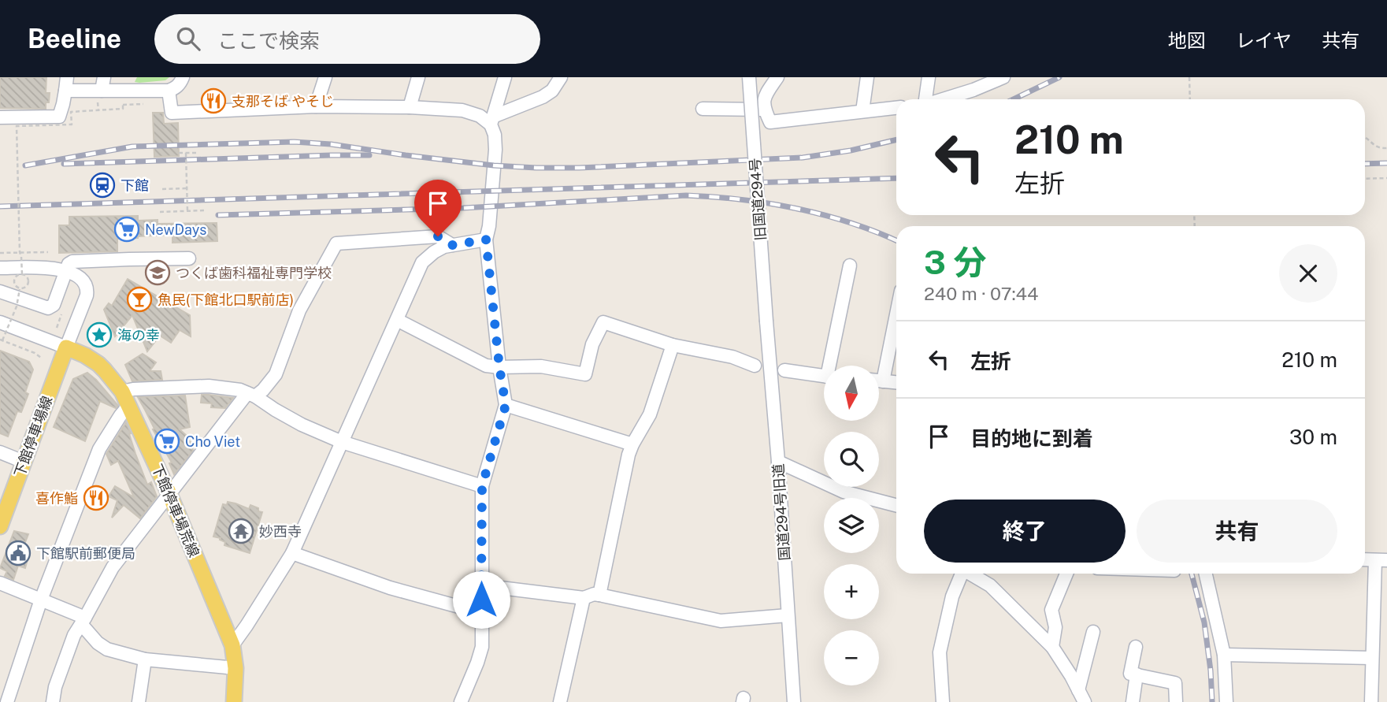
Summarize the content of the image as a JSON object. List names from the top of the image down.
{
  "streets": {
    "main road": ["下館停車場線", "下館停車場荒線"],
    "street": ["旧国道294号", "国道294号旧道"]
  },
  "crossings": [
    ["旧国道294号", "国道294号旧道"],
    ["下館停車場線", "下館停車場荒線"]
  ],
  "places": {
    "restaurant": ["支那そば やそじ", "喜作鮨"],
    "station": ["下館"],
    "supermarket": ["NewDays", "Cho Viet"],
    "school or university": ["つくば歯科福祉専門学校"],
    "bar": ["魚民(下館北口駅前店)"],
    "place": ["海の幸"],
    "temple": ["妙西寺"],
    "public building": ["下館駅前郵便局"]
  },
  "north": "bottom",
  "page": {
    "header": "Beeline",
    "search": "ここで検索",
    "nav": ["地図", "レイヤ", "共有"],
    "turn": ["210 m", "左折"],
    "heading": ["3 分", "240 m · 07:44"],
    "list": [
      {
        "name": "左折",
        "value": "210 m"
      },
      {
        "name": "目的地に到着",
        "value": "30 m"
      }
    ],
    "map_buttons": ["+", "−"],
    "buttons": ["終了", "共有"]
  }
}
